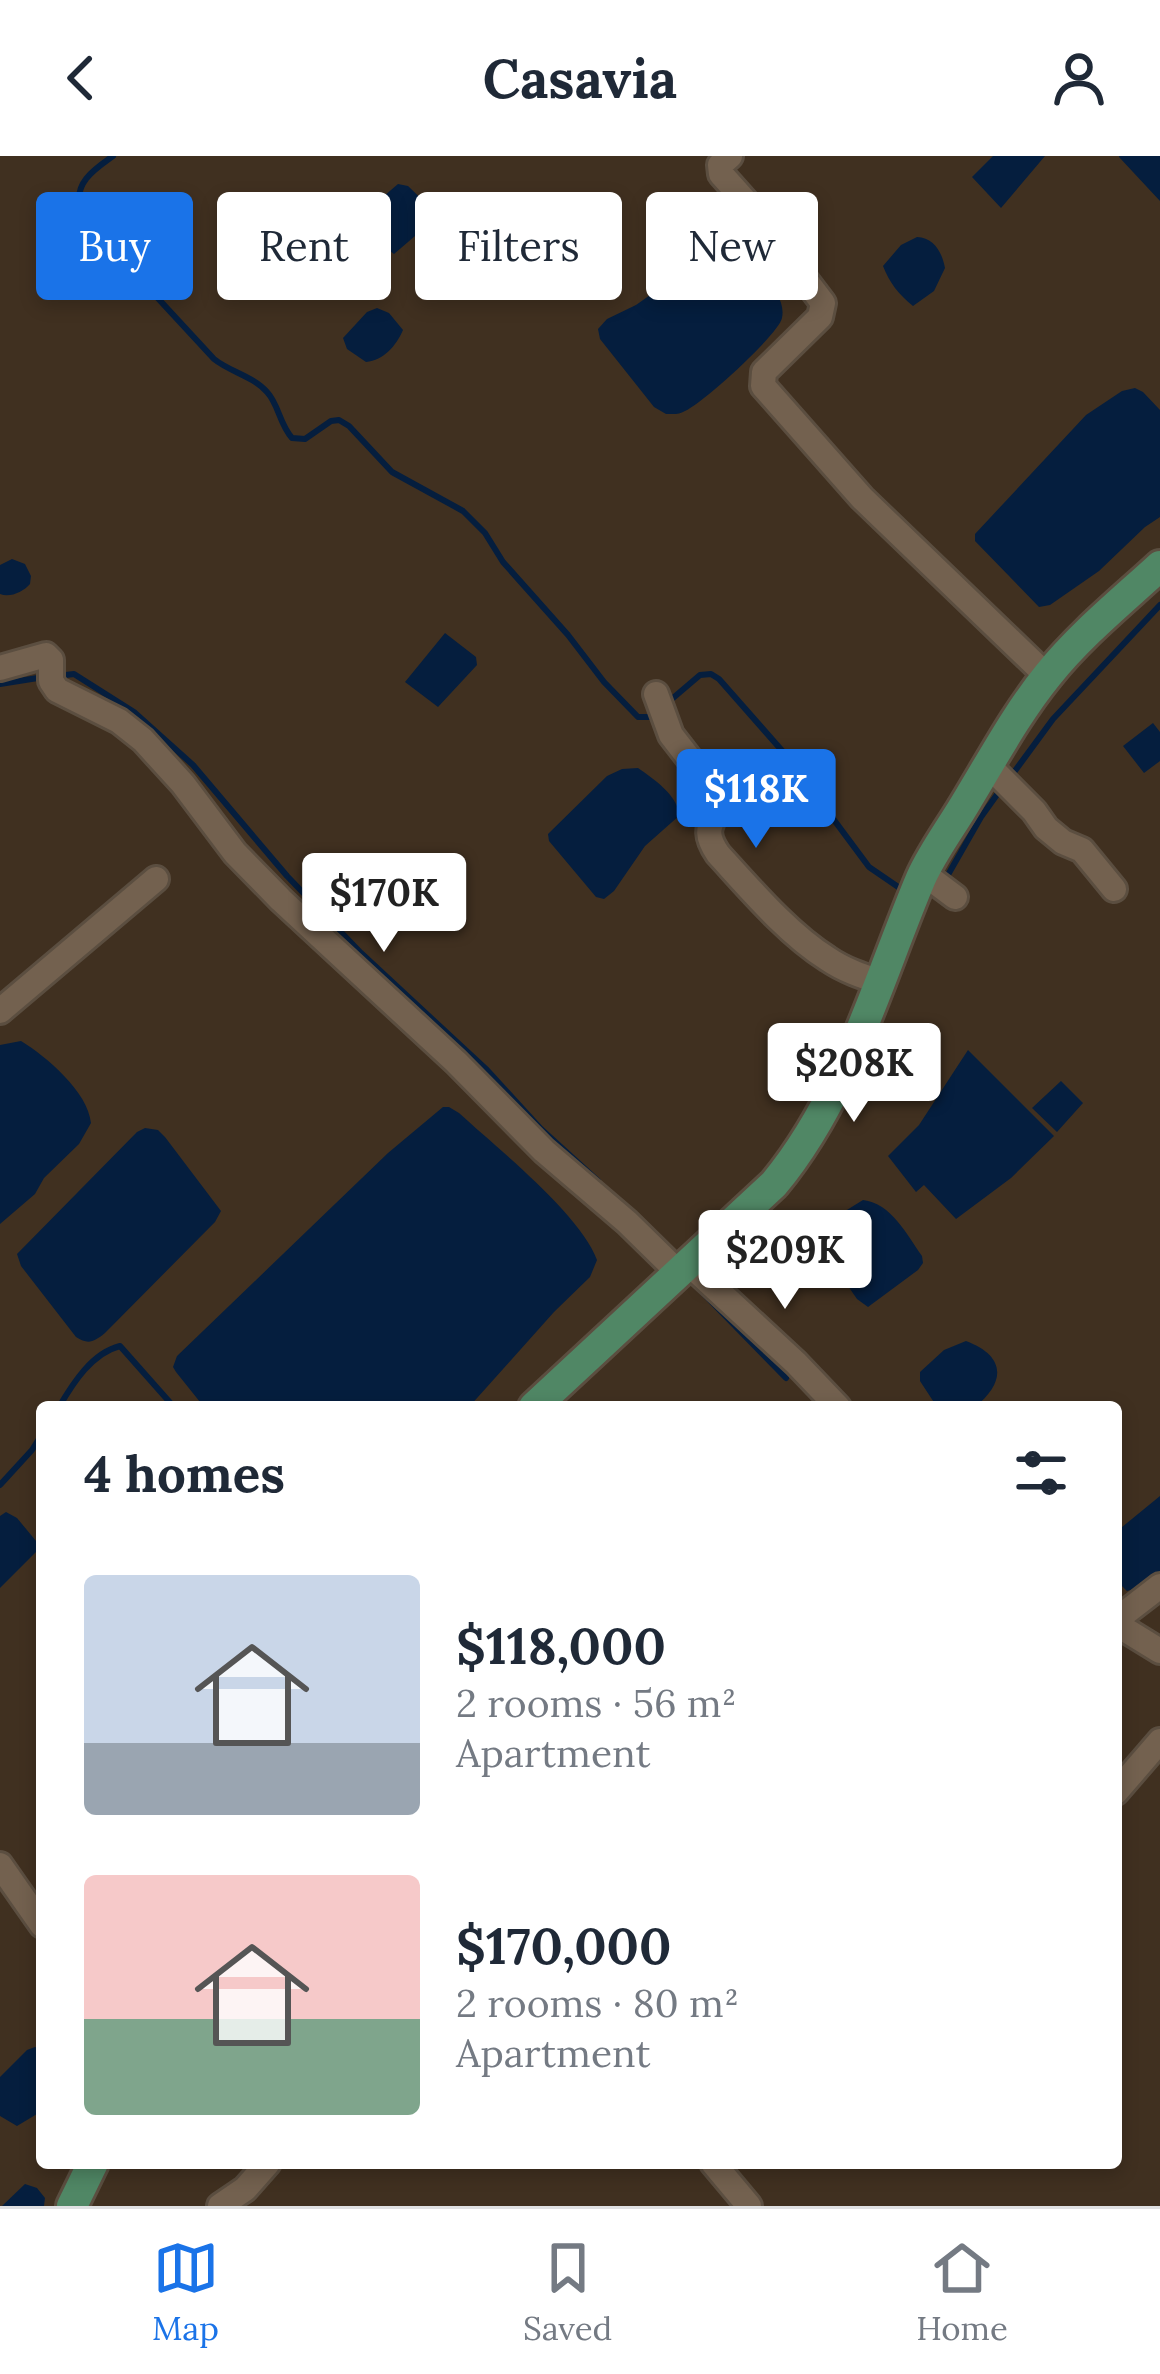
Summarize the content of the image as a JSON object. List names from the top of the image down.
{
  "page": {
    "header": "Casavia",
    "chip": [
      "Buy",
      "Rent",
      "Filters",
      "New"
    ],
    "price": [
      "$118K",
      "$170K",
      "$208K",
      "$209K"
    ],
    "heading": "4 homes",
    "list": [
      {
        "name": "$118,000",
        "note": "2 rooms · 56 m² · Apartment"
      },
      {
        "name": "$170,000",
        "note": "2 rooms · 80 m² · Apartment"
      }
    ],
    "tabs": ["Map", "Saved", "Home"]
  }
}
